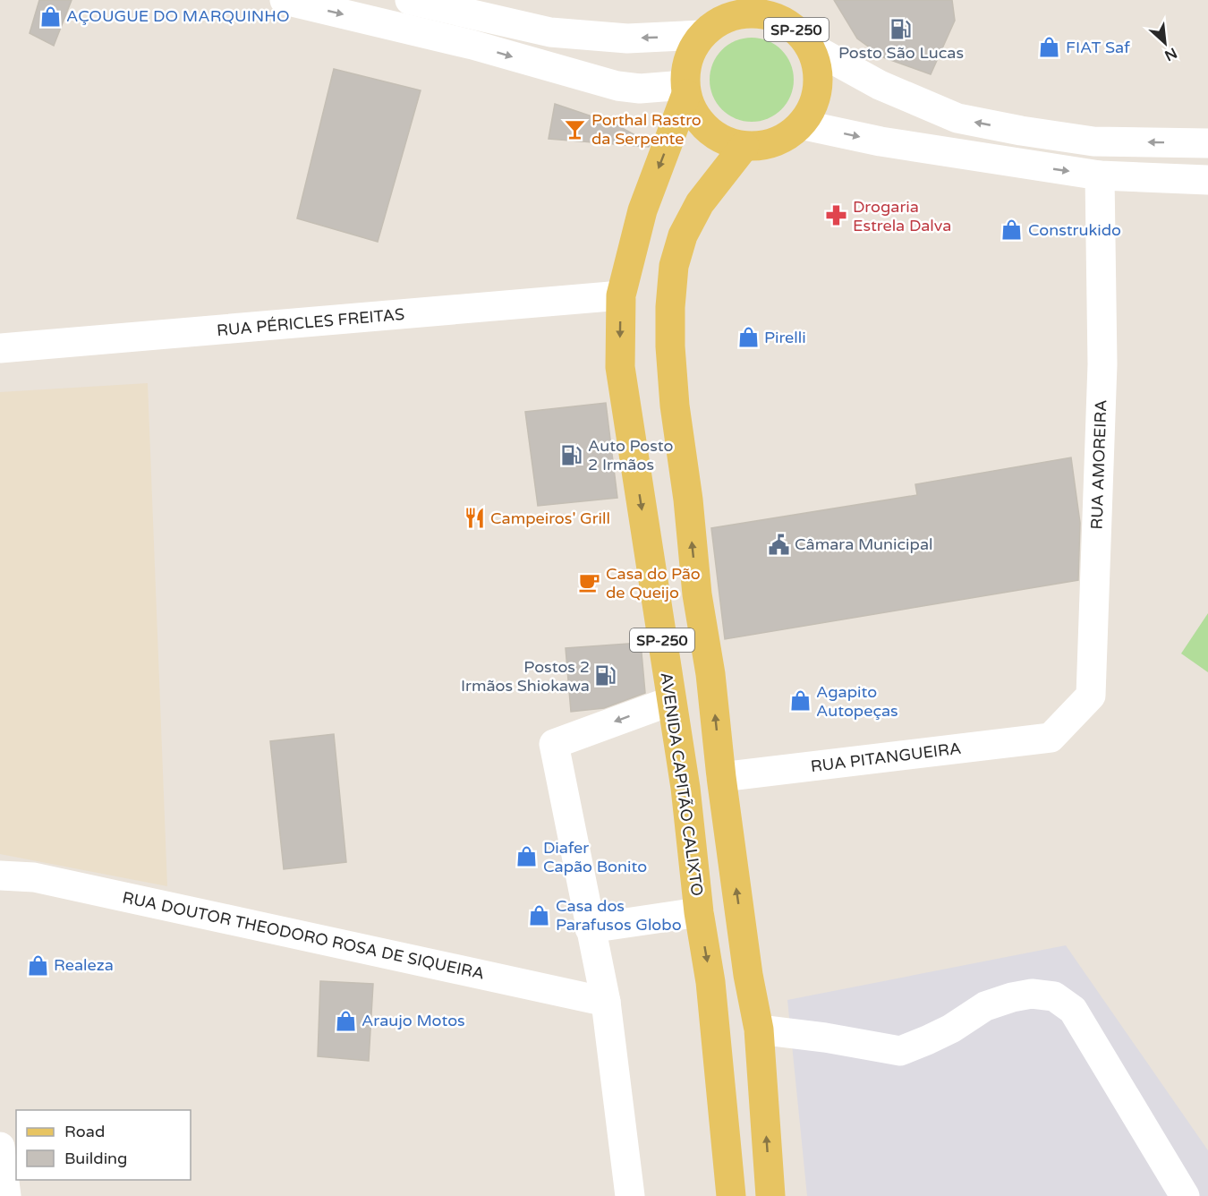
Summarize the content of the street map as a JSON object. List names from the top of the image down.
{
  "streets": {
    "main road": ["SP-250", "AVENIDA CAPITÃO CALIXTO"],
    "street": [
      "RUA PÉRICLES FREITAS",
      "RUA AMOREIRA",
      "RUA PITANGUEIRA",
      "RUA DOUTOR THEODORO ROSA DE SIQUEIRA"
    ]
  },
  "crossings": [
    ["SP-250", "RUA PITANGUEIRA"],
    ["SP-250", "AVENIDA CAPITÃO CALIXTO"],
    ["RUA PÉRICLES FREITAS", "AVENIDA CAPITÃO CALIXTO"],
    ["RUA AMOREIRA", "RUA PITANGUEIRA"]
  ],
  "places": {
    "shop": [
      "AÇOUGUE DO MARQUINHO",
      "FIAT Saf",
      "Construkido",
      "Pirelli",
      "Agapito Autopeças",
      "Diafer Capão Bonito",
      "Casa dos Parafusos Globo",
      "Realeza",
      "Araujo Motos"
    ],
    "fuel station": ["Posto São Lucas", "Auto Posto 2 Irmãos", "Postos 2 Irmãos Shiokawa"],
    "bar": ["Porthal Rastro da Serpente"],
    "pharmacy": ["Drogaria Estrela Dalva"],
    "restaurant": ["Campeiros' Grill"],
    "public building": ["Câmara Municipal"],
    "cafe": ["Casa do Pão de Queijo"]
  },
  "legend": ["Road", "Building"],
  "north": "bottom right"
}
